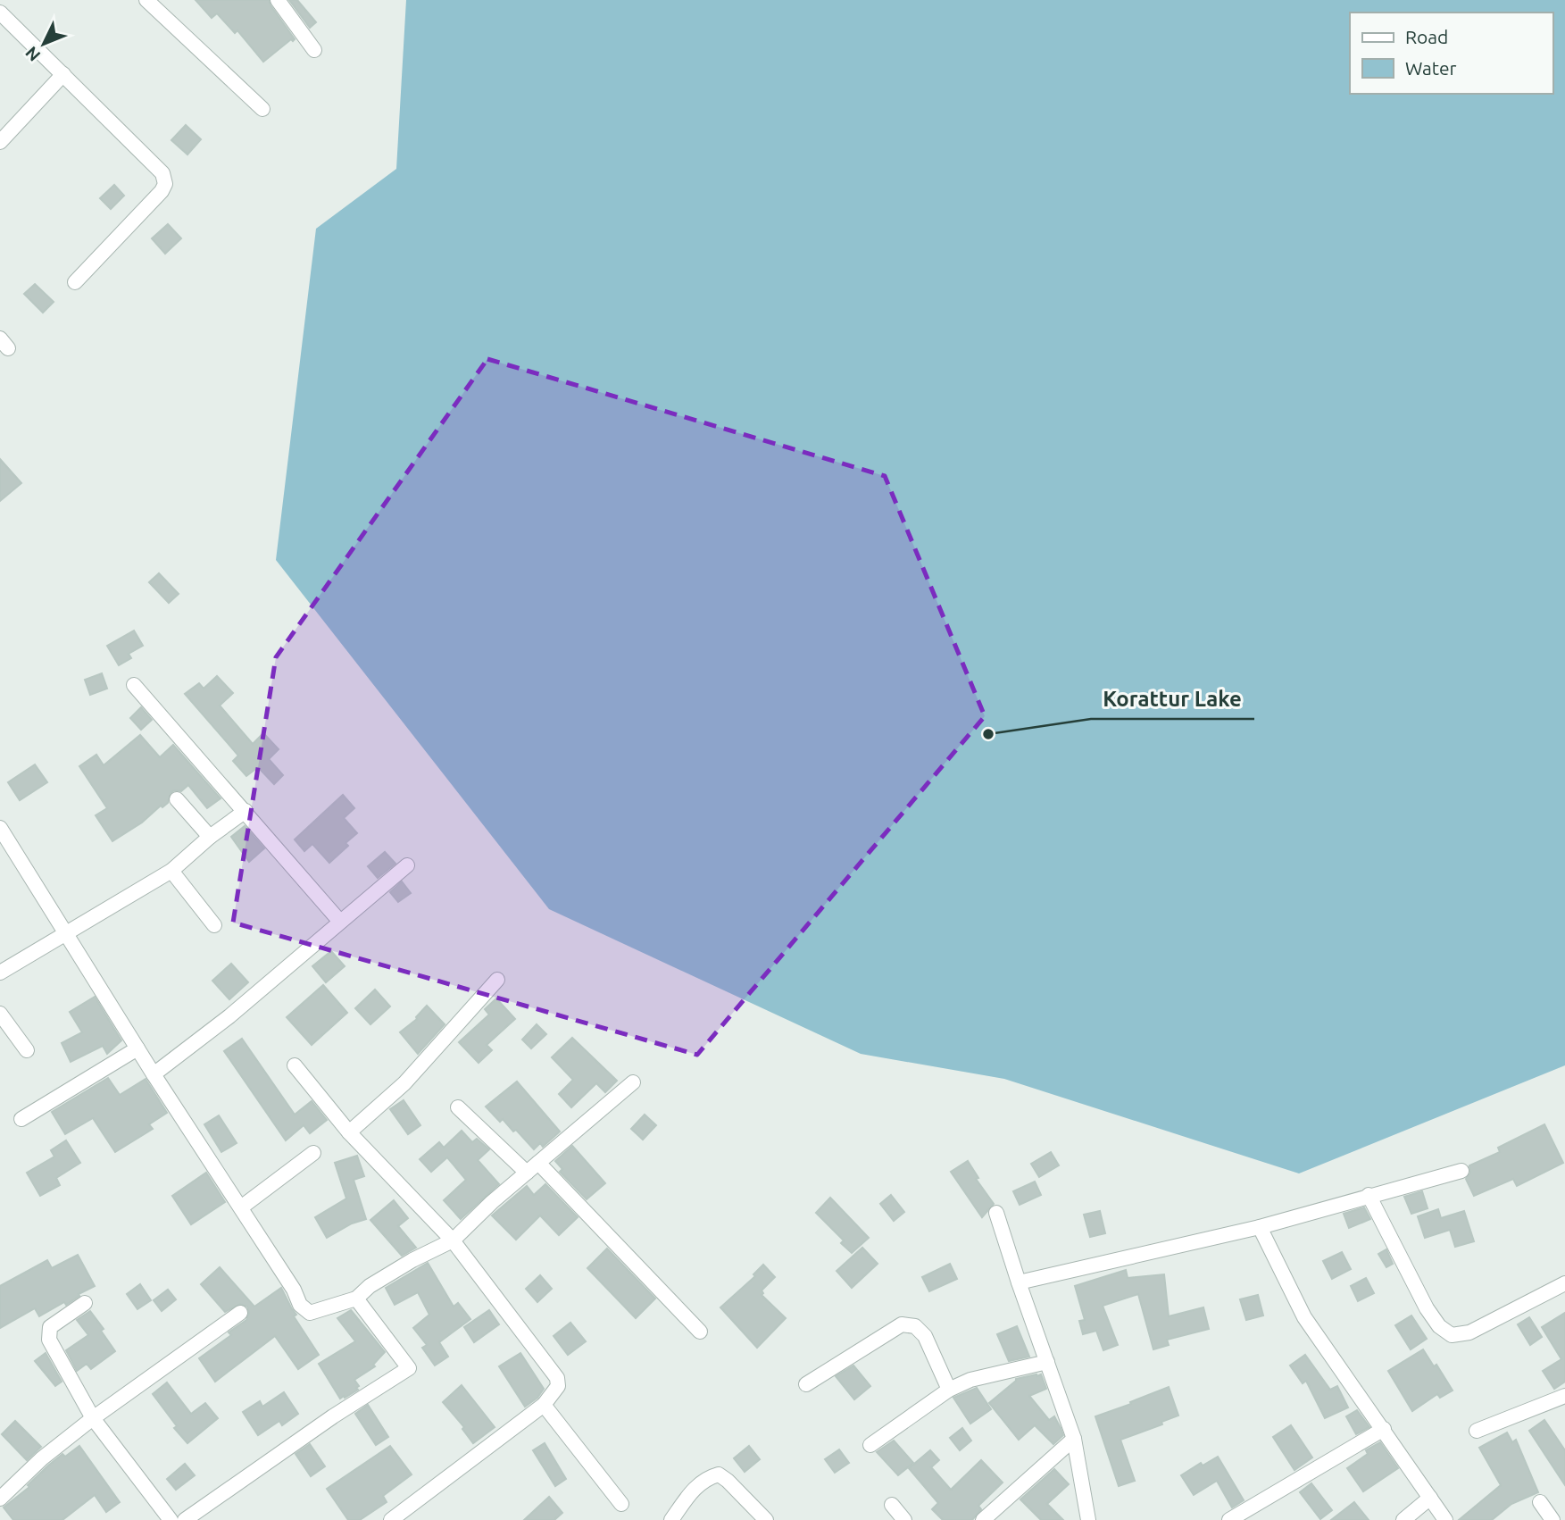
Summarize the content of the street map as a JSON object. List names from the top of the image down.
{
  "places": ["Korattur Lake"],
  "legend": ["Road", "Water"],
  "north": "bottom left"
}
